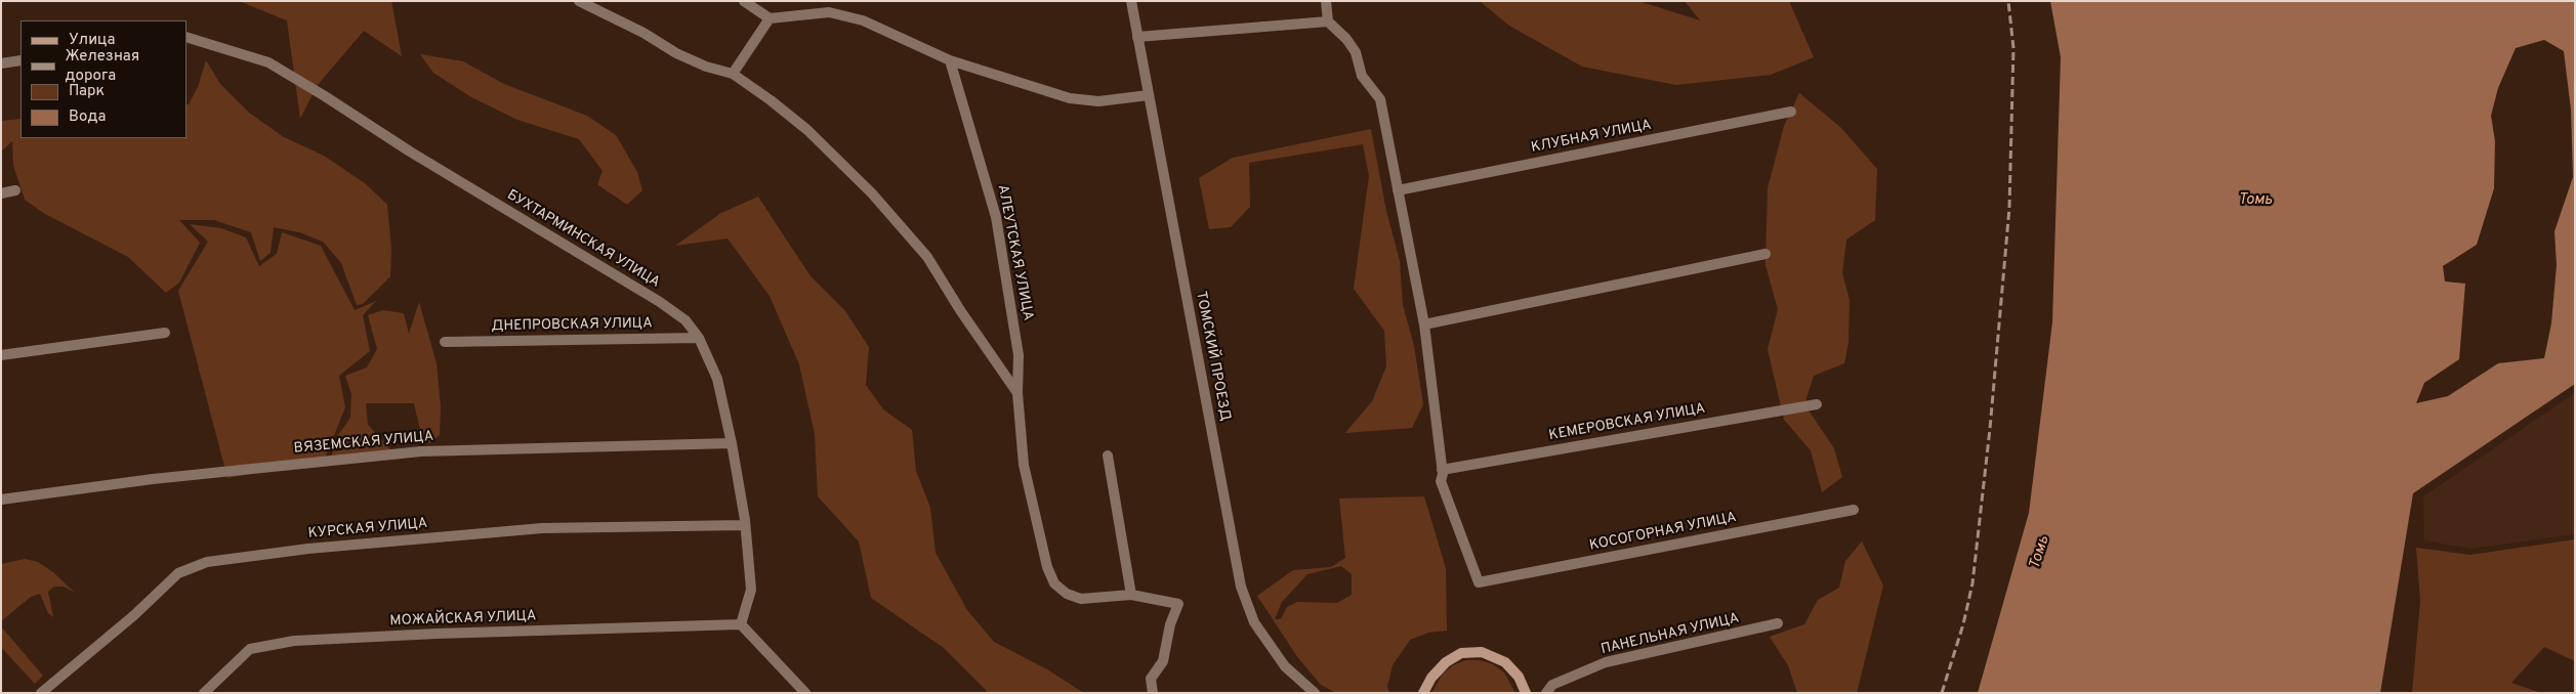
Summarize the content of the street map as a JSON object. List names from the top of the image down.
{
  "streets": {
    "street": [
      "КЛУБНАЯ УЛИЦА",
      "БУХТАРМИНСКАЯ УЛИЦА",
      "АЛЕУТСКАЯ УЛИЦА",
      "ДНЕПРОВСКАЯ УЛИЦА",
      "ТОМСКИЙ ПРОЕЗД",
      "КЕМЕРОВСКАЯ УЛИЦА",
      "ВЯЗЕМСКАЯ УЛИЦА",
      "КУРСКАЯ УЛИЦА",
      "КОСОГОРНАЯ УЛИЦА",
      "МОЖАЙСКАЯ УЛИЦА",
      "ПАНЕЛЬНАЯ УЛИЦА"
    ]
  },
  "crossings": [
    ["БУХТАРМИНСКАЯ УЛИЦА", "ДНЕПРОВСКАЯ УЛИЦА"],
    ["БУХТАРМИНСКАЯ УЛИЦА", "ВЯЗЕМСКАЯ УЛИЦА"],
    ["БУХТАРМИНСКАЯ УЛИЦА", "КУРСКАЯ УЛИЦА"],
    ["БУХТАРМИНСКАЯ УЛИЦА", "МОЖАЙСКАЯ УЛИЦА"],
    ["КЕМЕРОВСКАЯ УЛИЦА", "КОСОГОРНАЯ УЛИЦА"]
  ],
  "water": ["Томь"],
  "legend": [
    "Улица",
    "Железная дорога",
    "Парк",
    "Вода"
  ]
}
